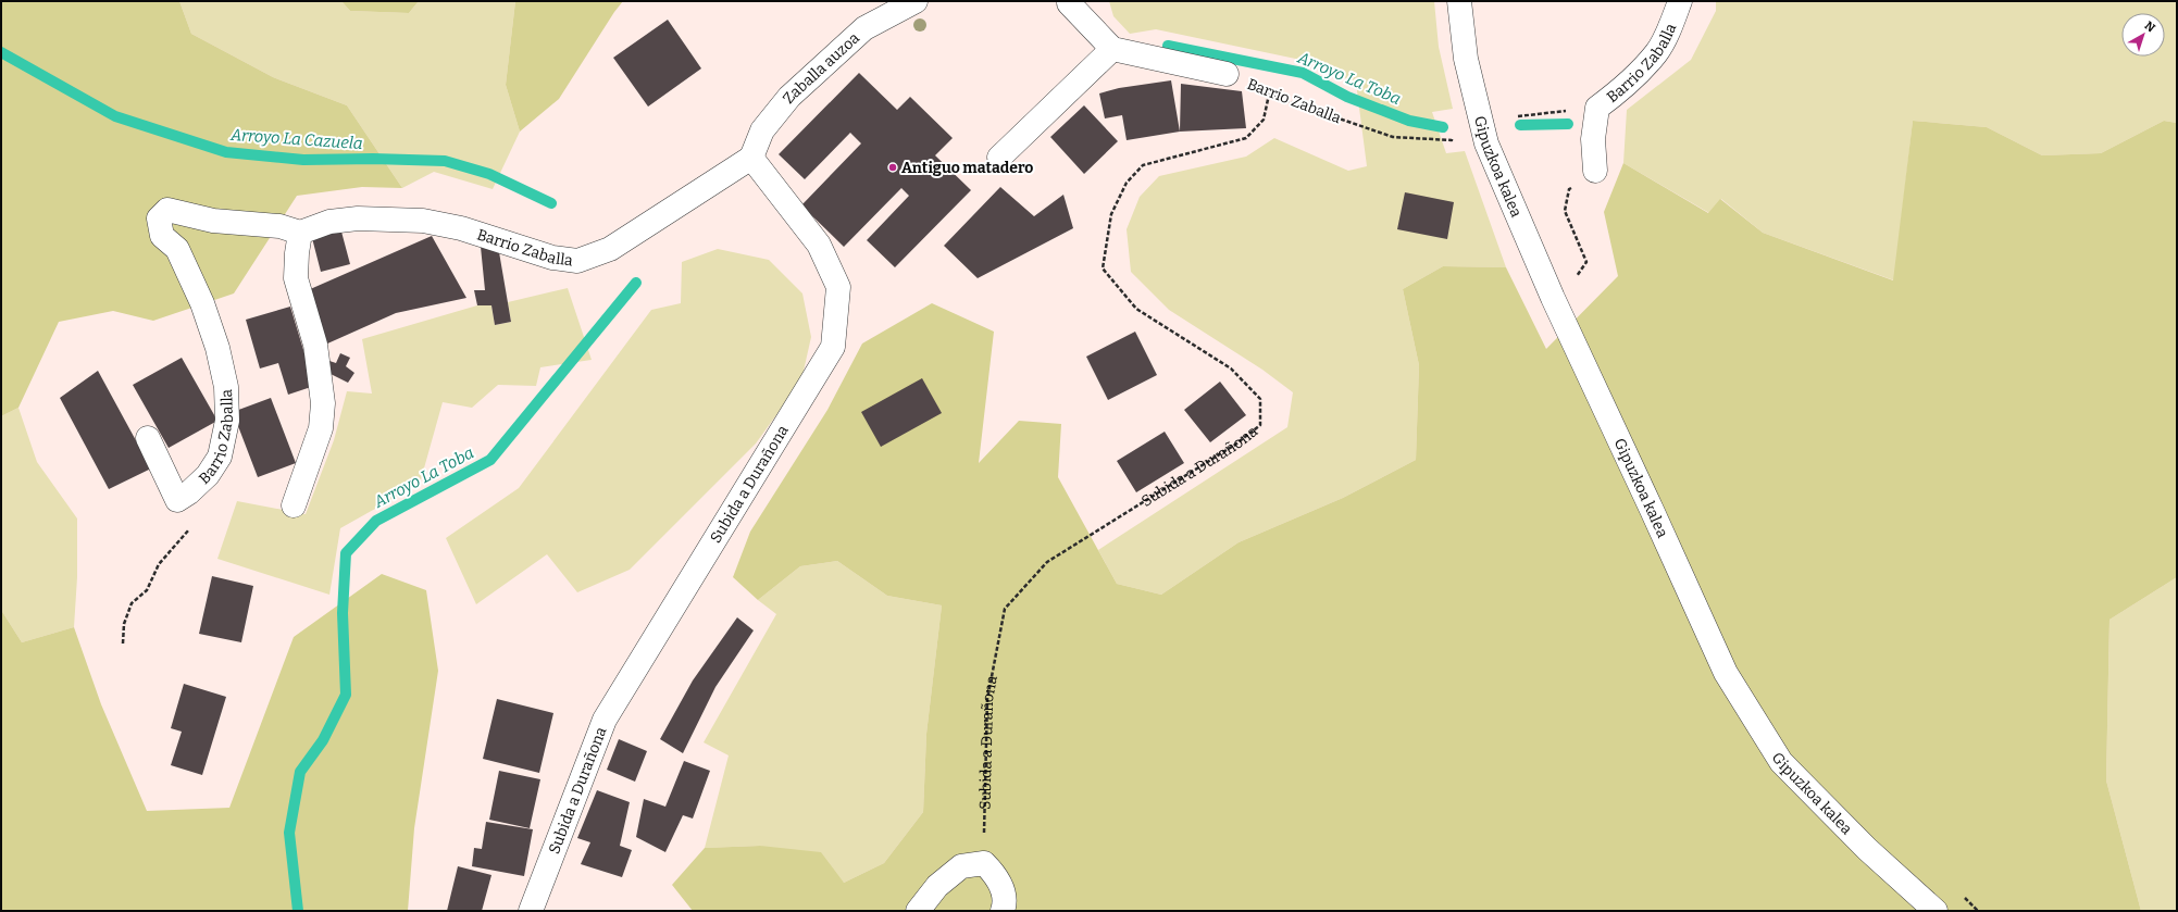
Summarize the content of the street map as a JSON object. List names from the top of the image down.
{
  "streets": {
    "street": [
      "Barrio Zaballa",
      "Zaballa auzoa",
      "Gipuzkoa kalea",
      "Subida a Durañona"
    ]
  },
  "crossings": [
    ["Barrio Zaballa", "Zaballa auzoa"],
    ["Barrio Zaballa", "Subida a Durañona"],
    ["Zaballa auzoa", "Subida a Durañona"]
  ],
  "water": ["Arroyo La Toba", "Arroyo La Cazuela"],
  "places": ["Antiguo matadero"],
  "north": "top right"
}
